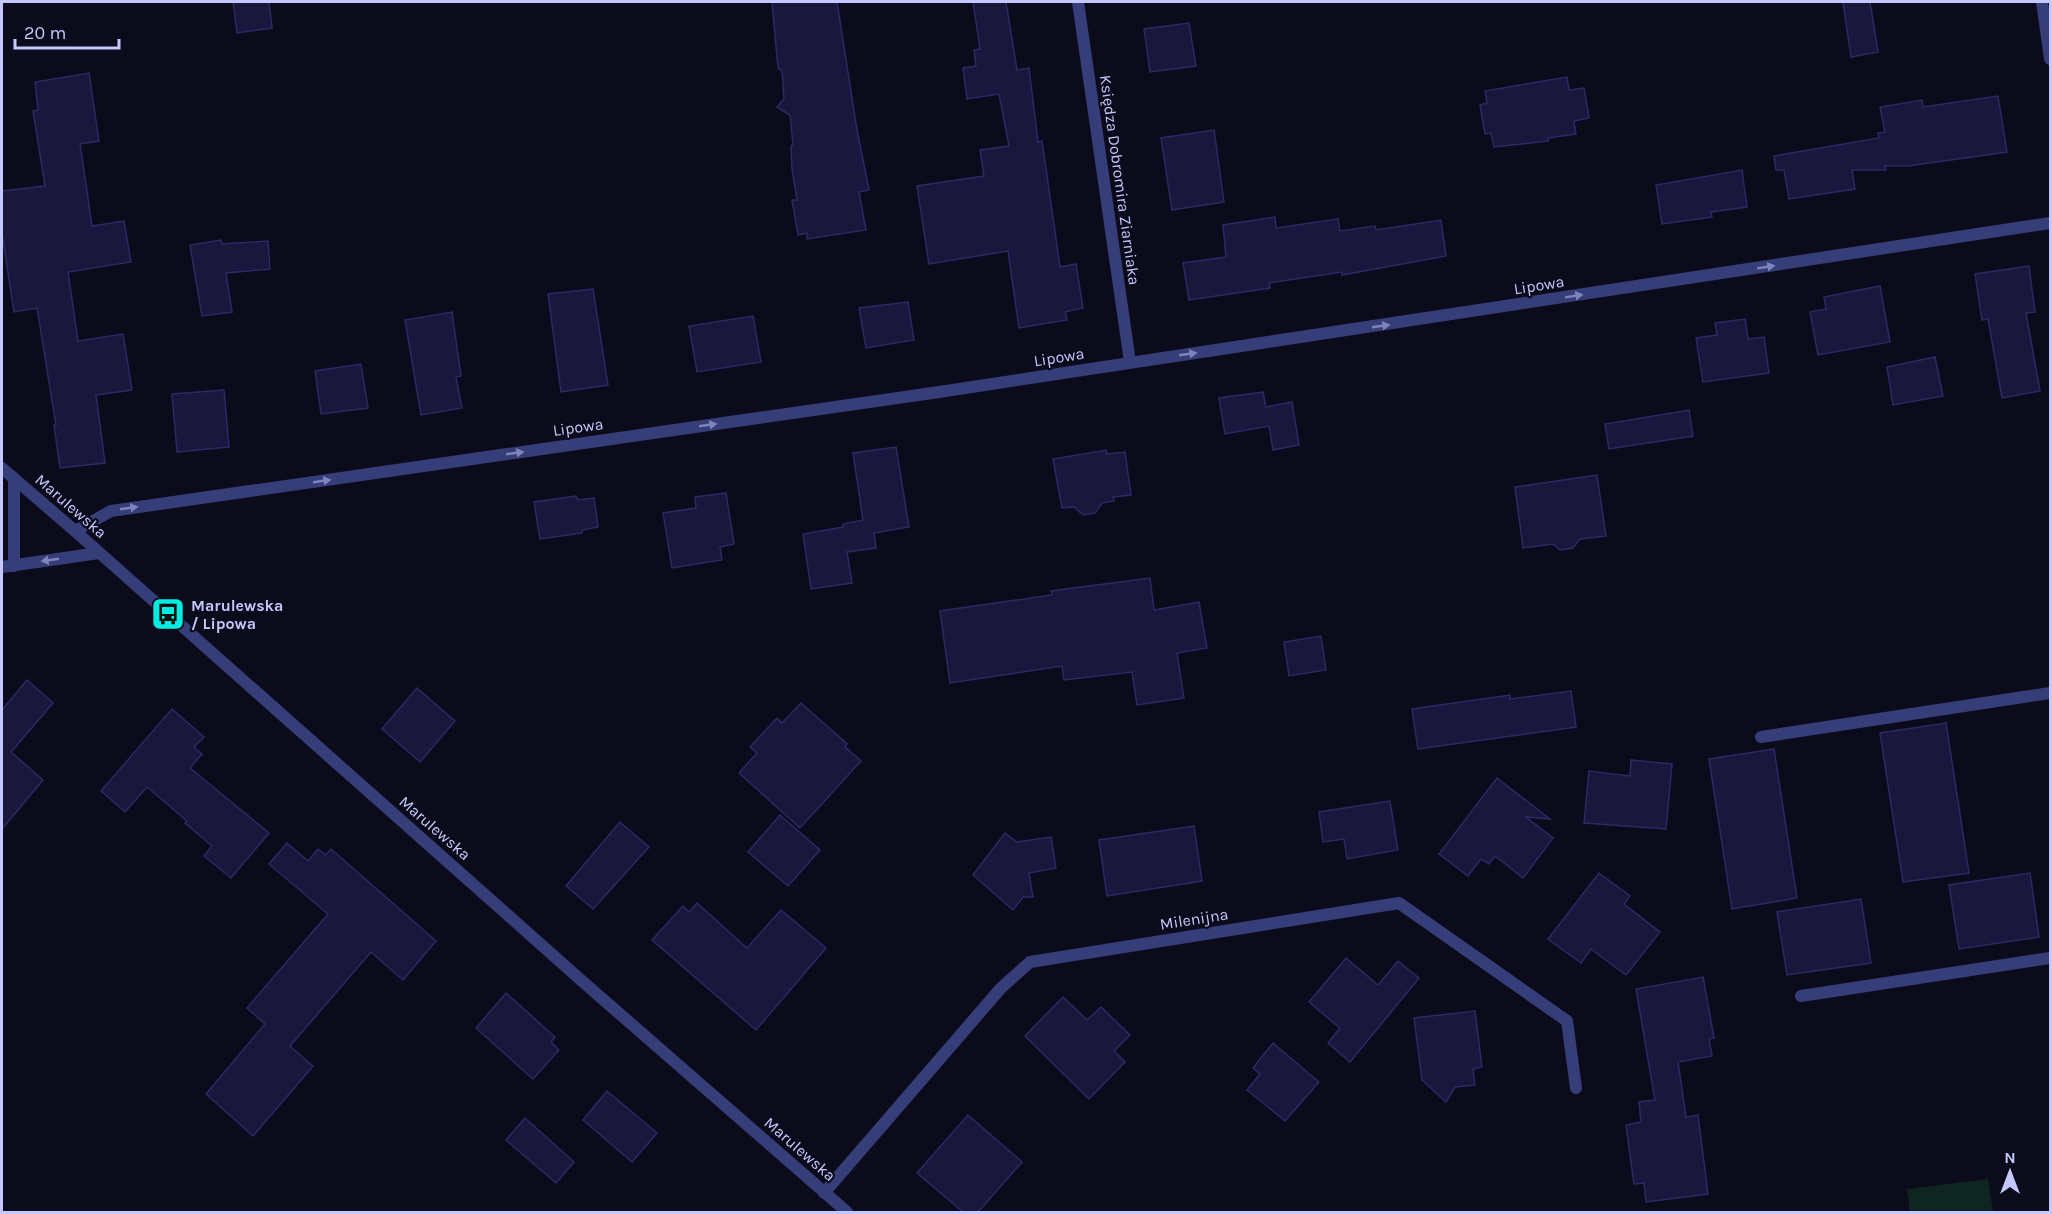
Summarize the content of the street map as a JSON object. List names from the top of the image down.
{
  "streets": {
    "street": [
      "Księdza Dobromira Ziarniaka",
      "Lipowa",
      "Marulewska",
      "Milenijna"
    ]
  },
  "crossings": [
    ["Księdza Dobromira Ziarniaka", "Lipowa"],
    ["Lipowa", "Marulewska"],
    ["Marulewska", "Milenijna"]
  ],
  "one_way": ["Lipowa"],
  "places": {
    "bus stop": ["Marulewska / Lipowa"]
  },
  "scale_bar": "20 m",
  "north": "top"
}
